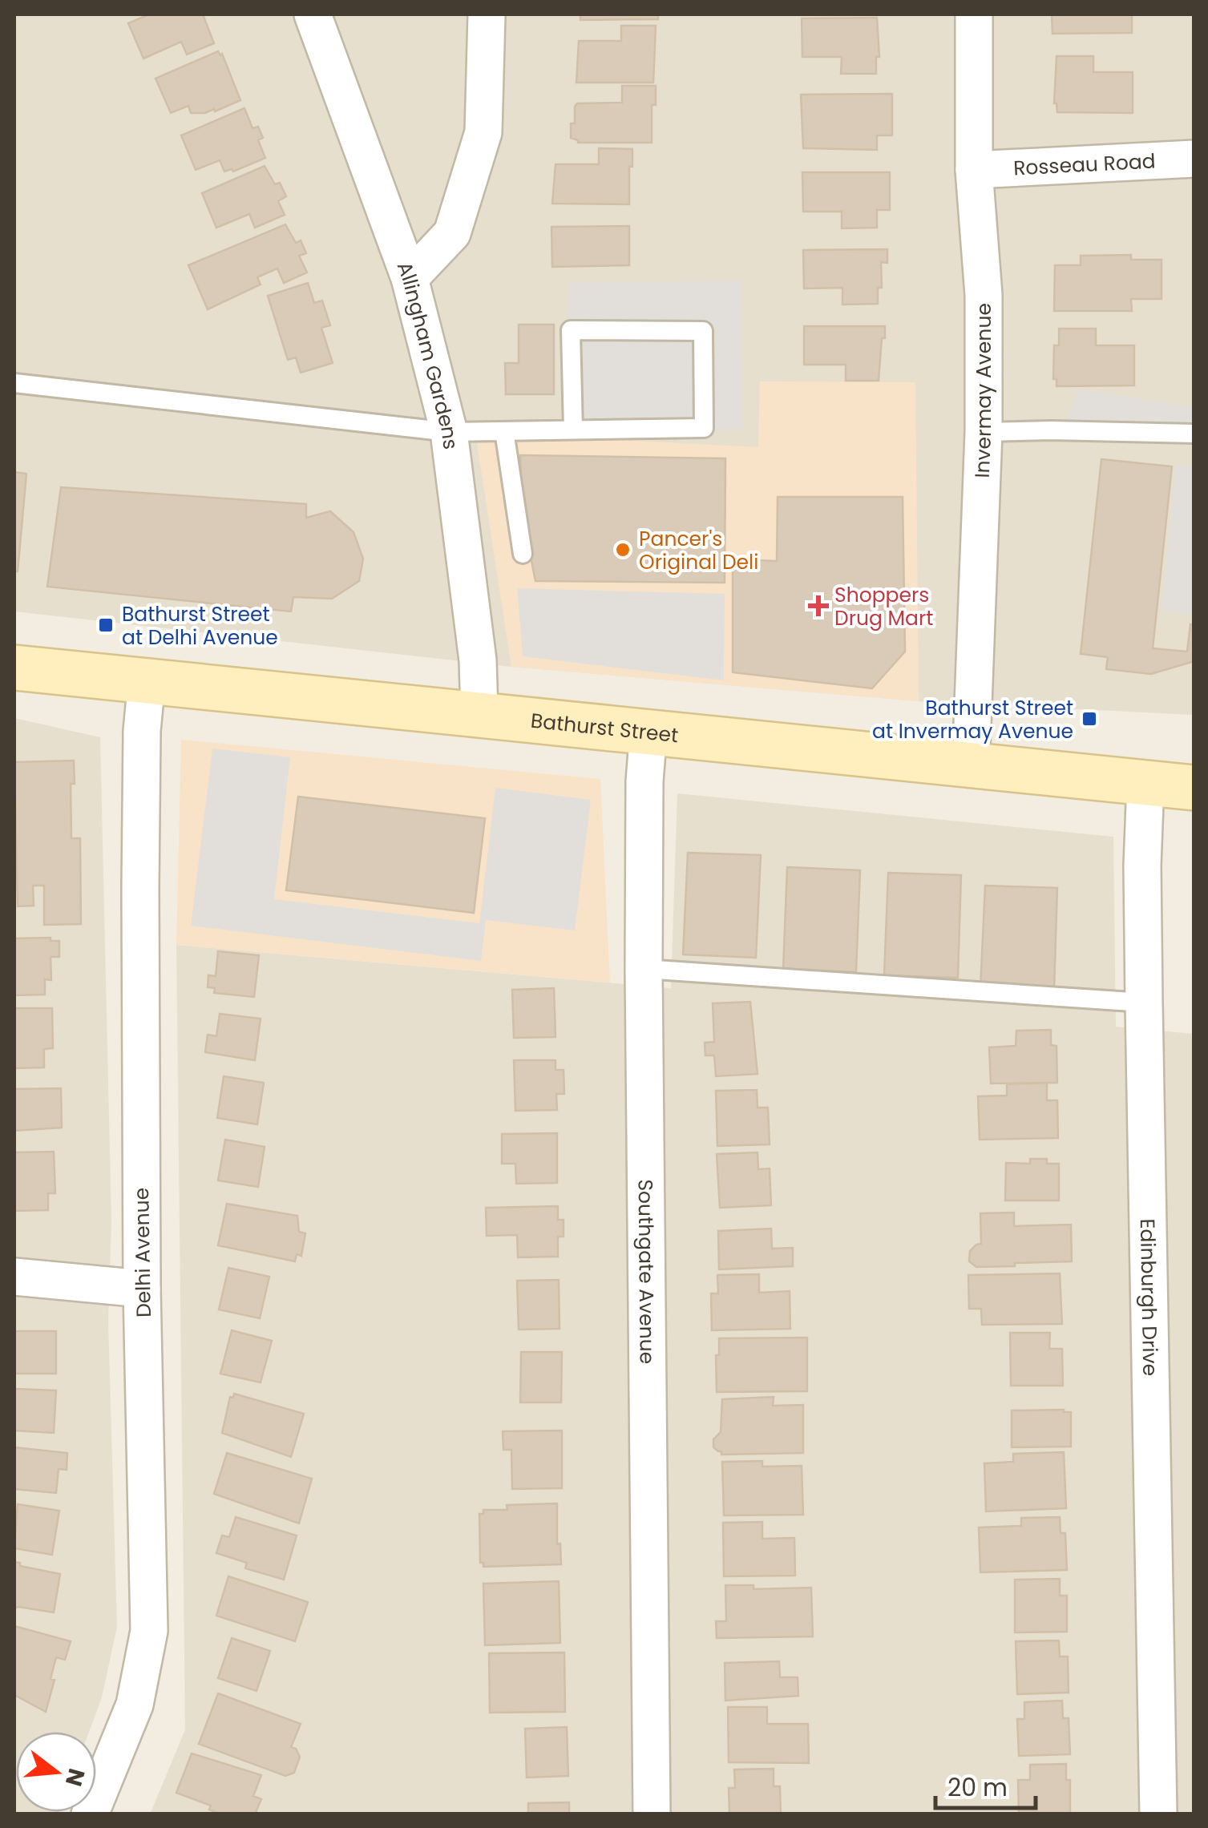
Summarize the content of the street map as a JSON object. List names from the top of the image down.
{
  "streets": {
    "main road": ["Bathurst Street"],
    "street": [
      "Rosseau Road",
      "Allingham Gardens",
      "Invermay Avenue",
      "Delhi Avenue",
      "Southgate Avenue",
      "Edinburgh Drive"
    ]
  },
  "crossings": [
    ["Rosseau Road", "Invermay Avenue"],
    ["Allingham Gardens", "Bathurst Street"],
    ["Invermay Avenue", "Bathurst Street"],
    ["Bathurst Street", "Delhi Avenue"],
    ["Bathurst Street", "Southgate Avenue"],
    ["Bathurst Street", "Edinburgh Drive"]
  ],
  "places": {
    "other": ["Pancer's Original Deli"],
    "health": ["Shoppers Drug Mart"],
    "transit": ["Bathurst Street at Delhi Avenue", "Bathurst Street at Invermay Avenue"]
  },
  "scale_bar": "20 m",
  "north": "right"
}
